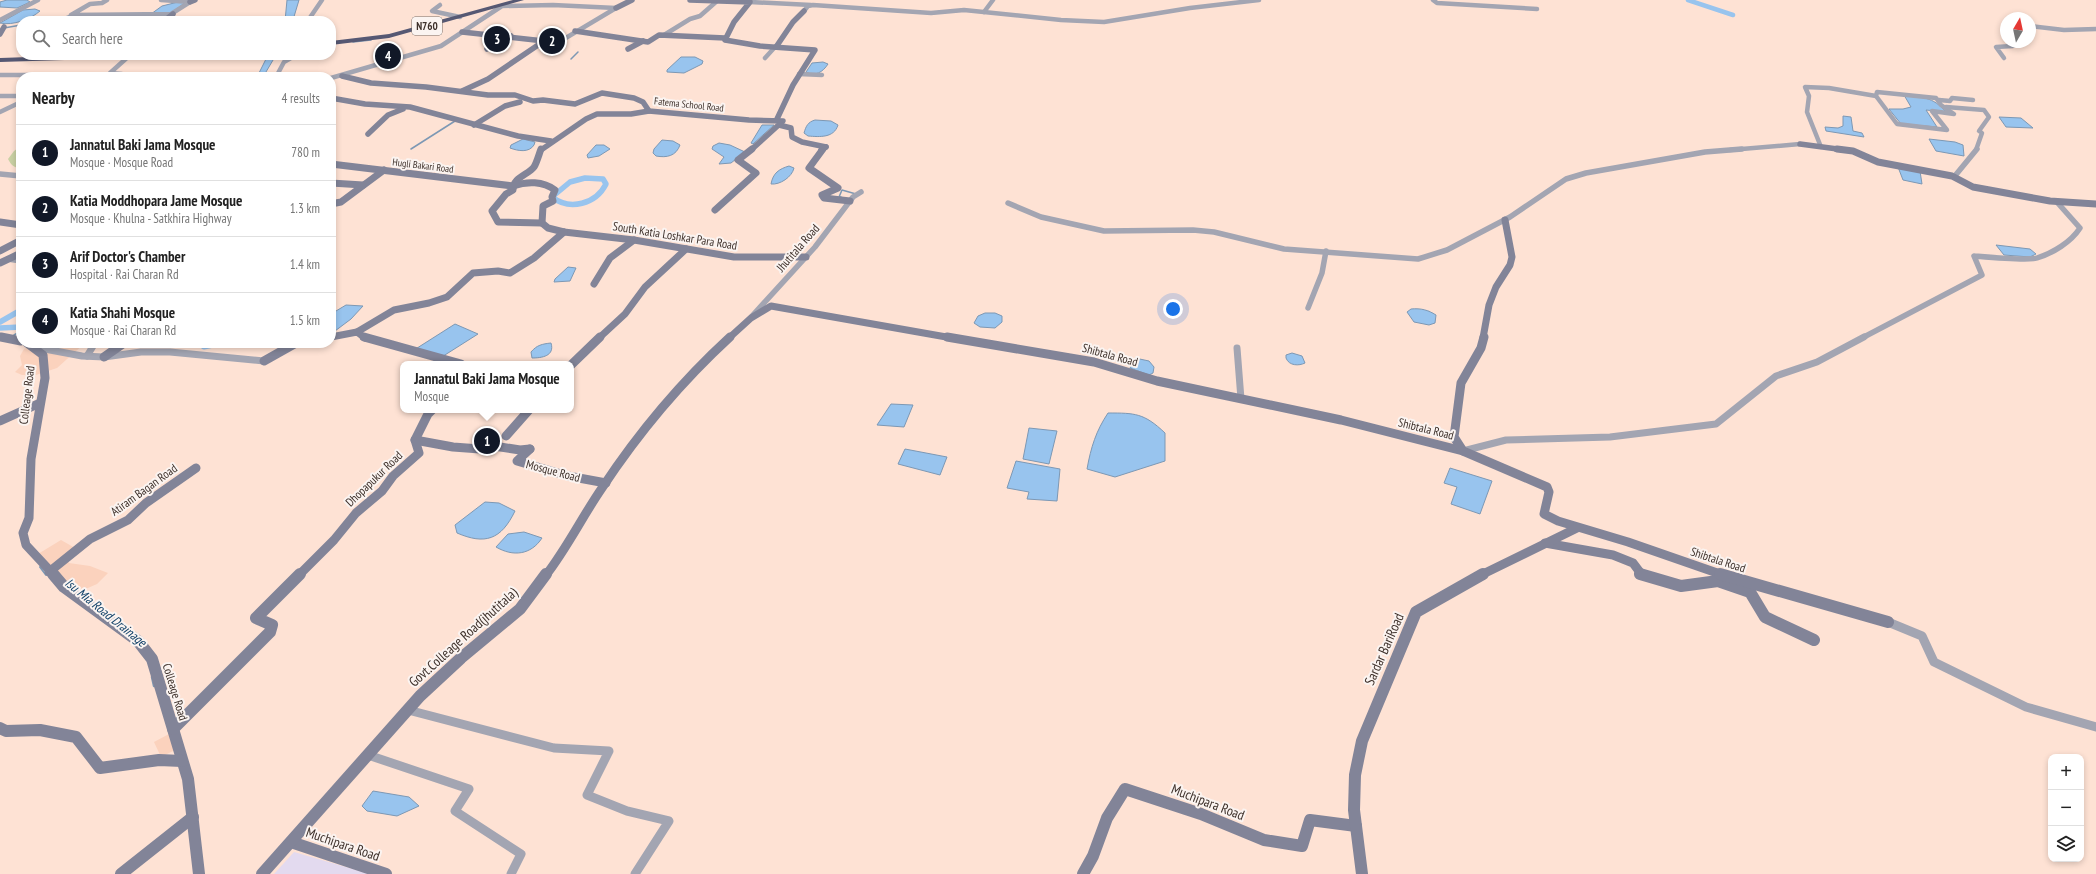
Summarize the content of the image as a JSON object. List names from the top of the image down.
{
  "streets": {
    "highway": ["N760"],
    "street": [
      "Fatema School Road",
      "Hugli Bakari Road",
      "South Katia Loshkar Para Road",
      "Jhutitala Road",
      "Shibtala Road",
      "Colleage Road",
      "Mosque Road",
      "Dhopapukur Road",
      "Atiram Bagan Road",
      "Govt.Colleage Road(jhutitala)",
      "Sardar BariRoad",
      "Muchipara Road"
    ]
  },
  "crossings": [
    ["Hugli Bakari Road", "South Katia Loshkar Para Road"],
    ["South Katia Loshkar Para Road", "Jhutitala Road"],
    ["Jhutitala Road", "Shibtala Road"],
    ["Shibtala Road", "Govt.Colleage Road(jhutitala)"],
    ["Shibtala Road", "Sardar BariRoad"],
    ["Colleage Road", "Dhopapukur Road"],
    ["Colleage Road", "Atiram Bagan Road"],
    ["Mosque Road", "Dhopapukur Road"],
    ["Mosque Road", "Govt.Colleage Road(jhutitala)"],
    ["Govt.Colleage Road(jhutitala)", "Muchipara Road"],
    ["Sardar BariRoad", "Muchipara Road"]
  ],
  "water": ["Isu Mia Road Drainage"],
  "north": "top",
  "page": {
    "search": "Search here",
    "pins": [
      "3",
      "2",
      "4",
      "1"
    ],
    "heading": ["Nearby", "4 results"],
    "list": [
      {
        "mark": "1",
        "name": "Jannatul Baki Jama Mosque",
        "note": "Mosque · Mosque Road",
        "value": "780 m"
      },
      {
        "mark": "2",
        "name": "Katia Moddhopara Jame Mosque",
        "note": "Mosque · Khulna - Satkhira Highway",
        "value": "1.3 km"
      },
      {
        "mark": "3",
        "name": "Arif Doctor's Chamber",
        "note": "Hospital · Rai Charan Rd",
        "value": "1.4 km"
      },
      {
        "mark": "4",
        "name": "Katia Shahi Mosque",
        "note": "Mosque · Rai Charan Rd",
        "value": "1.5 km"
      }
    ],
    "popup": ["Jannatul Baki Jama Mosque", "Mosque"],
    "map_buttons": ["+", "−"]
  }
}
